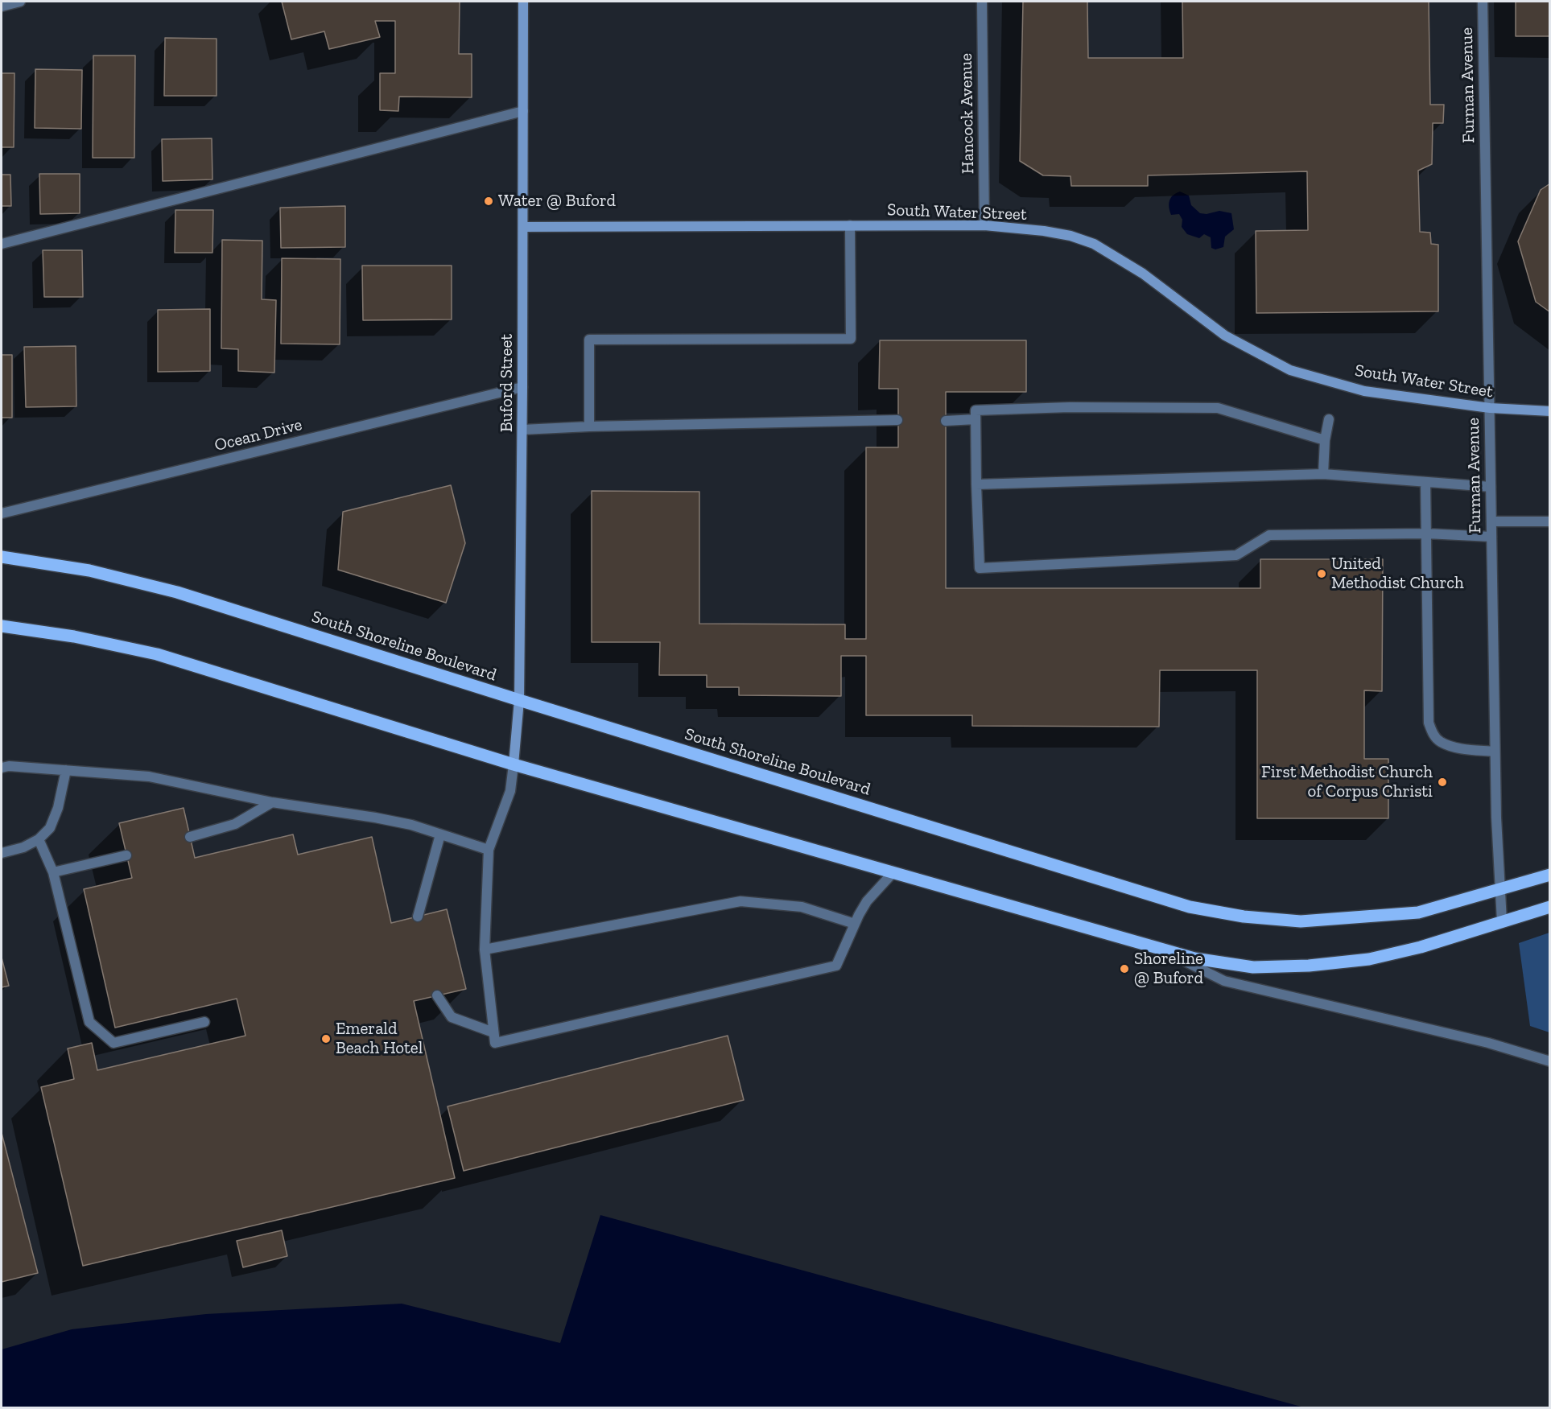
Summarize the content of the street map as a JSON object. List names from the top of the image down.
{
  "streets": {
    "main road": ["South Shoreline Boulevard"],
    "street": [
      "Furman Avenue",
      "Hancock Avenue",
      "South Water Street",
      "Buford Street",
      "Ocean Drive"
    ]
  },
  "crossings": [
    ["Furman Avenue", "South Water Street"],
    ["Furman Avenue", "South Shoreline Boulevard"],
    ["Hancock Avenue", "South Water Street"],
    ["South Water Street", "Buford Street"],
    ["Buford Street", "Ocean Drive"],
    ["Buford Street", "South Shoreline Boulevard"]
  ],
  "places": [
    "Water @ Buford",
    "United Methodist Church",
    "First Methodist Church of Corpus Christi",
    "Shoreline @ Buford",
    "Emerald Beach Hotel"
  ]
}
